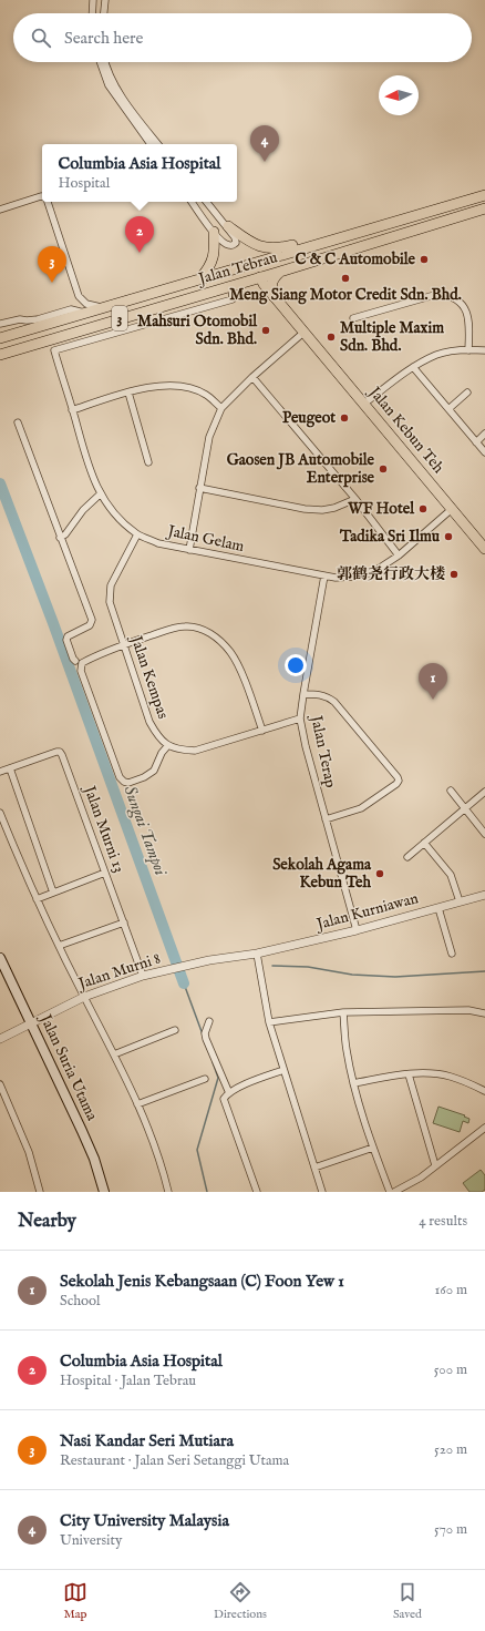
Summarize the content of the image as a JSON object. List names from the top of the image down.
{
  "streets": {
    "main road": [
      "Jalan Tebrau",
      "3",
      "Jalan Kebun Teh",
      "Jalan Suria Utama"
    ],
    "street": [
      "Jalan Gelam",
      "Jalan Kempas",
      "Jalan Terap",
      "Jalan Murni 13",
      "Jalan Kurniawan",
      "Jalan Murni 8"
    ]
  },
  "crossings": [
    ["Jalan Tebrau", "Jalan Kebun Teh"],
    ["Jalan Tebrau", "Jalan Gelam"],
    ["Jalan Kebun Teh", "Jalan Gelam"],
    ["Jalan Gelam", "Jalan Kempas"],
    ["Jalan Gelam", "Jalan Terap"],
    ["Jalan Terap", "Jalan Kurniawan"],
    ["Jalan Murni 13", "Jalan Murni 8"],
    ["Jalan Kurniawan", "Jalan Murni 8"],
    ["Jalan Murni 8", "Jalan Suria Utama"]
  ],
  "water": ["Sungai Tampoi"],
  "places": [
    "C & C Automobile",
    "Meng Siang Motor Credit Sdn. Bhd.",
    "Mahsuri Otomobil Sdn. Bhd.",
    "Multiple Maxim Sdn. Bhd.",
    "Peugeot",
    "Gaosen JB Automobile Enterprise",
    "WF Hotel",
    "Tadika Sri Ilmu",
    "郭鹤尧行政大楼",
    "Sekolah Agama Kebun Teh"
  ],
  "north": "left",
  "page": {
    "search": "Search here",
    "pins": [
      "4",
      "2",
      "3",
      "1"
    ],
    "popup": ["Columbia Asia Hospital", "Hospital"],
    "heading": ["Nearby", "4 results"],
    "list": [
      {
        "mark": "1",
        "name": "Sekolah Jenis Kebangsaan (C) Foon Yew 1",
        "note": "School",
        "value": "160 m"
      },
      {
        "mark": "2",
        "name": "Columbia Asia Hospital",
        "note": "Hospital · Jalan Tebrau",
        "value": "500 m"
      },
      {
        "mark": "3",
        "name": "Nasi Kandar Seri Mutiara",
        "note": "Restaurant · Jalan Seri Setanggi Utama",
        "value": "520 m"
      },
      {
        "mark": "4",
        "name": "City University Malaysia",
        "note": "University",
        "value": "570 m"
      }
    ],
    "nav": ["Map", "Directions", "Saved"]
  }
}
